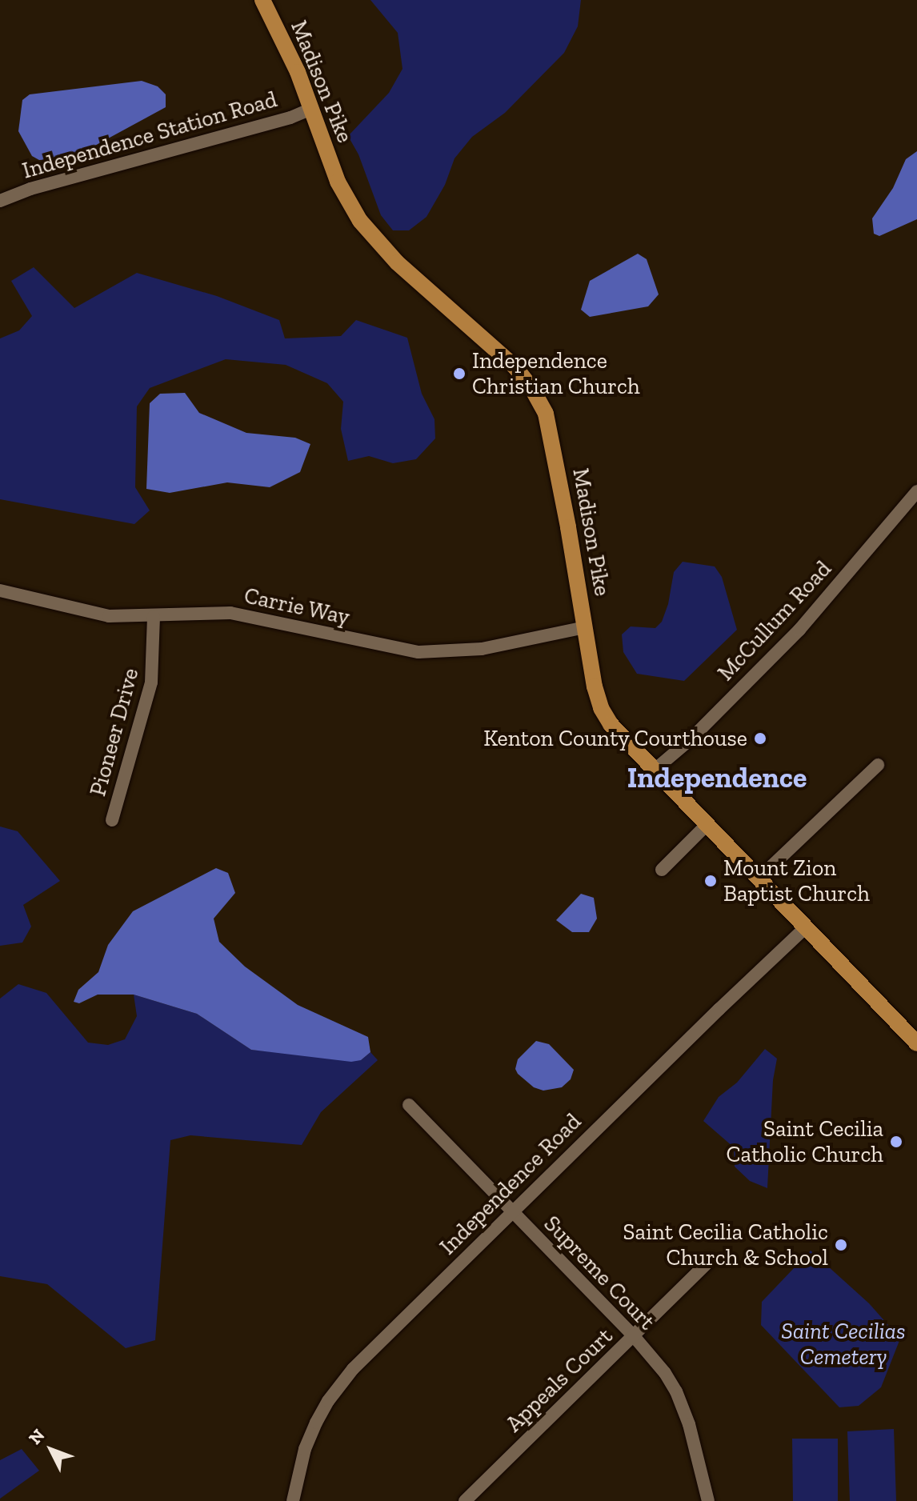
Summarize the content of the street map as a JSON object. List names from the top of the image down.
{
  "streets": {
    "main road": ["Madison Pike"],
    "street": [
      "Independence Station Road",
      "Carrie Way",
      "McCullum Road",
      "Pioneer Drive",
      "Independence Road",
      "Supreme Court",
      "Appeals Court"
    ]
  },
  "crossings": [
    ["Madison Pike", "Independence Station Road"],
    ["Madison Pike", "Carrie Way"],
    ["Madison Pike", "McCullum Road"],
    ["Madison Pike", "Independence Road"],
    ["Carrie Way", "Pioneer Drive"],
    ["Independence Road", "Supreme Court"],
    ["Supreme Court", "Appeals Court"]
  ],
  "districts": ["Independence"],
  "parks": ["Saint Cecilias Cemetery"],
  "places": [
    "Independence Christian Church",
    "Kenton County Courthouse",
    "Mount Zion Baptist Church",
    "Saint Cecilia Catholic Church",
    "Saint Cecilia Catholic Church & School"
  ],
  "north": "top left"
}
